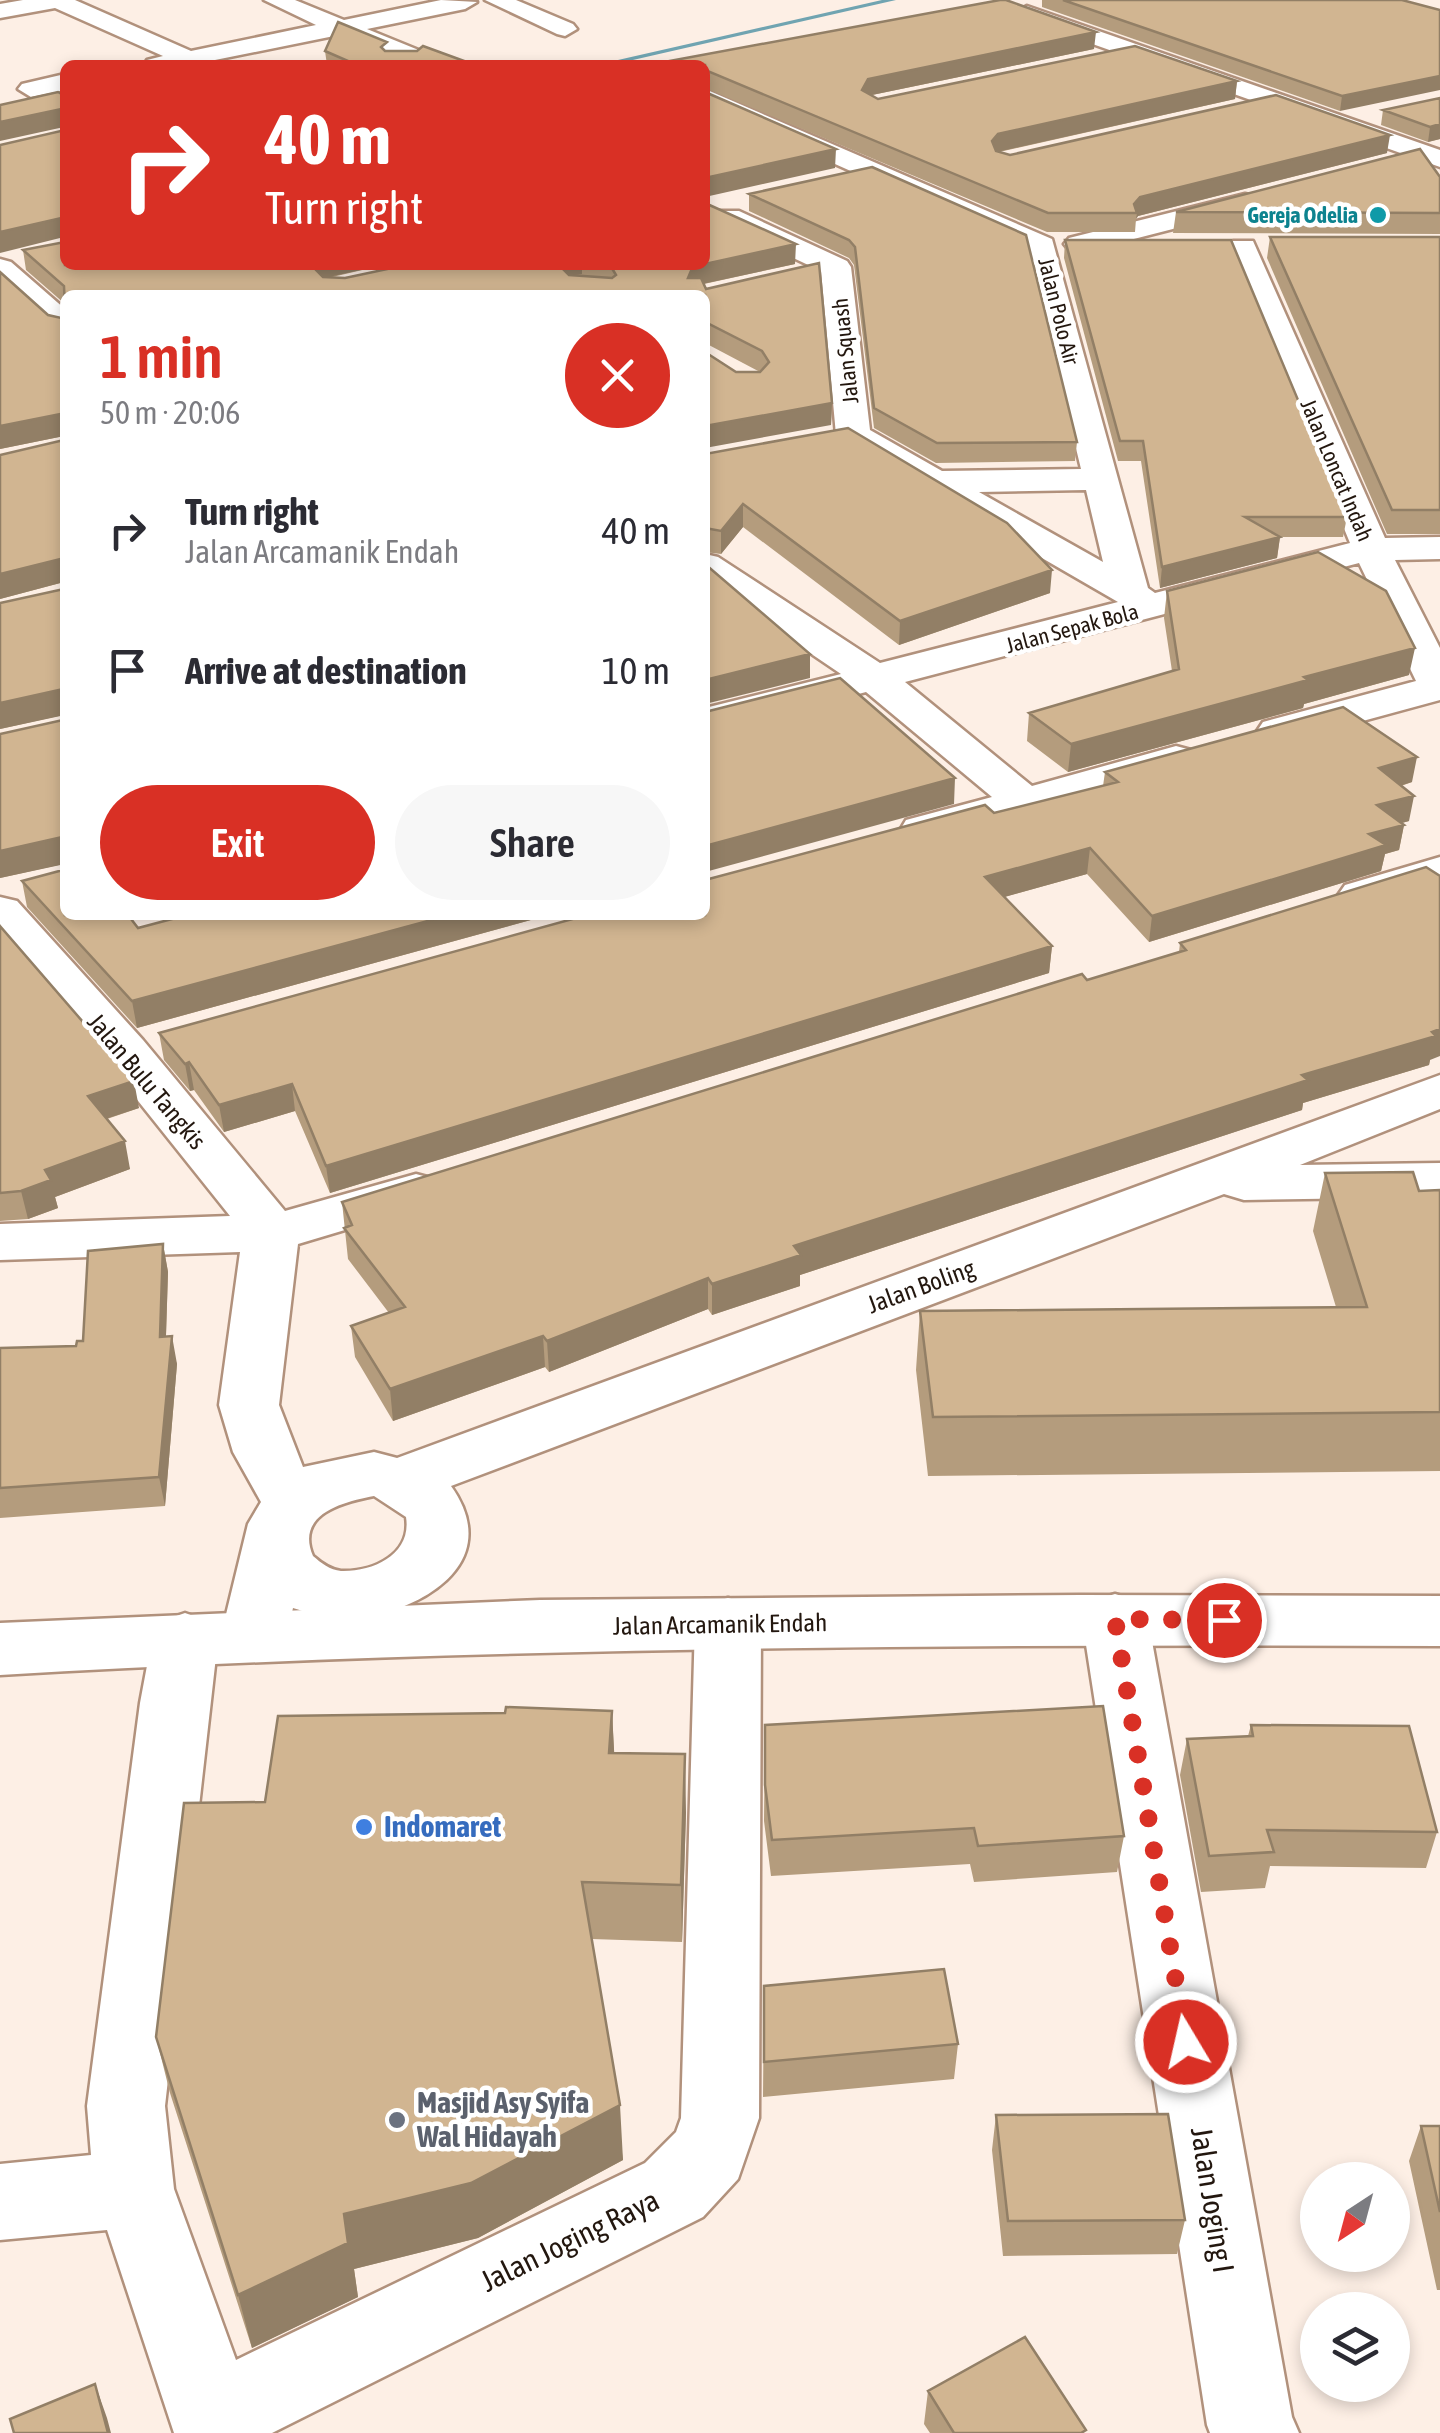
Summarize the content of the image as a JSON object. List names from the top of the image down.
{
  "streets": {
    "street": [
      "Jalan Polo Air",
      "Jalan Squash",
      "Jalan Loncat Indah",
      "Jalan Sepak Bola",
      "Jalan Bulu Tangkis",
      "Jalan Boling",
      "Jalan Arcamanik Endah",
      "Jalan Joging I",
      "Jalan Joging Raya"
    ]
  },
  "crossings": [
    ["Jalan Polo Air", "Jalan Squash"],
    ["Jalan Polo Air", "Jalan Sepak Bola"],
    ["Jalan Squash", "Jalan Sepak Bola"],
    ["Jalan Loncat Indah", "Jalan Sepak Bola"],
    ["Jalan Arcamanik Endah", "Jalan Joging I"],
    ["Jalan Arcamanik Endah", "Jalan Joging Raya"]
  ],
  "places": ["Gereja Odelia", "Indomaret", "Masjid Asy Syifa Wal Hidayah"],
  "north": "bottom left",
  "page": {
    "turn": ["40 m", "Turn right"],
    "heading": ["1 min", "50 m · 20:06"],
    "list": [
      {
        "name": "Turn right",
        "note": "Jalan Arcamanik Endah",
        "value": "40 m"
      },
      {
        "name": "Arrive at destination",
        "value": "10 m"
      }
    ],
    "buttons": ["Exit", "Share"]
  }
}
